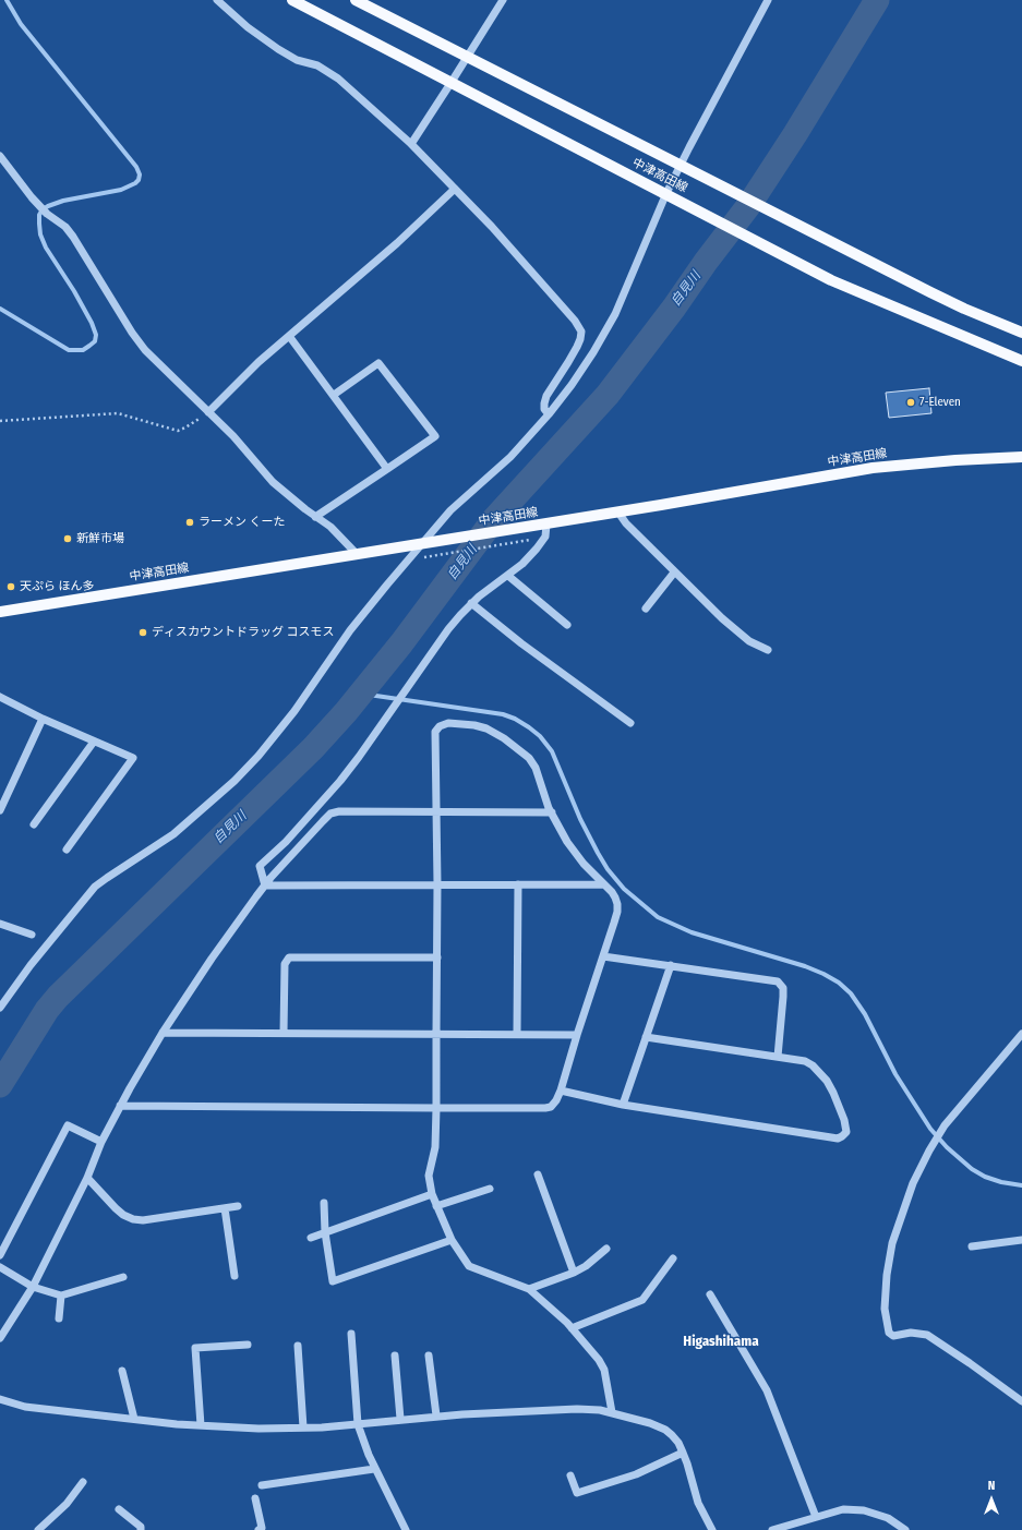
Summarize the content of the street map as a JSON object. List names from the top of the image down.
{
  "streets": {
    "main road": ["中津高田線"]
  },
  "districts": ["Higashihama"],
  "water": ["自見川"],
  "places": [
    "7-Eleven",
    "ラーメン くーた",
    "新鮮市場",
    "天ぷら ほん多",
    "ディスカウントドラッグ コスモス"
  ],
  "north": "top"
}
